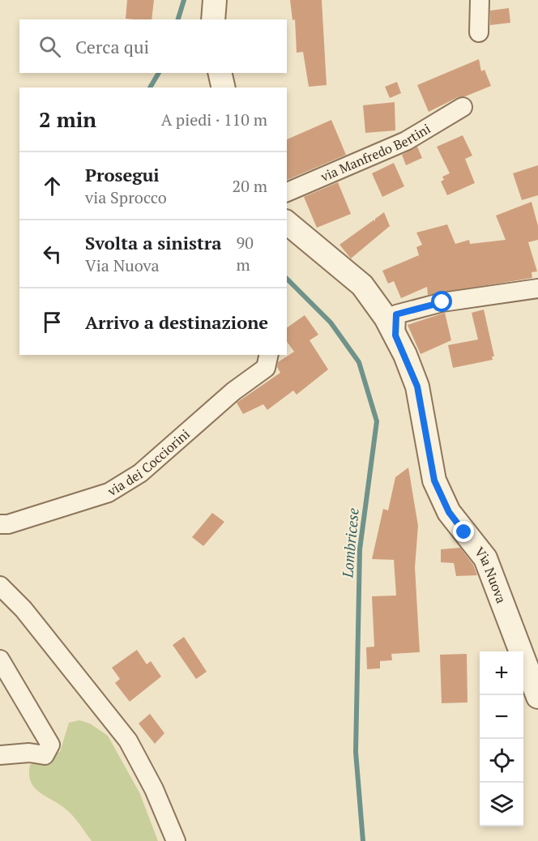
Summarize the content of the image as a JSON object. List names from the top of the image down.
{
  "streets": {
    "street": ["via Manfredo Bertini", "via dei Cocciorini", "Via Nuova"]
  },
  "water": ["Lombricese"],
  "page": {
    "search": "Cerca qui",
    "heading": ["2 min", "A piedi · 110 m"],
    "list": [
      ["Prosegui", "via Sprocco", "20 m"],
      ["Svolta a sinistra", "Via Nuova", "90 m"],
      "Arrivo a destinazione"
    ],
    "map_buttons": ["+", "−"]
  }
}
